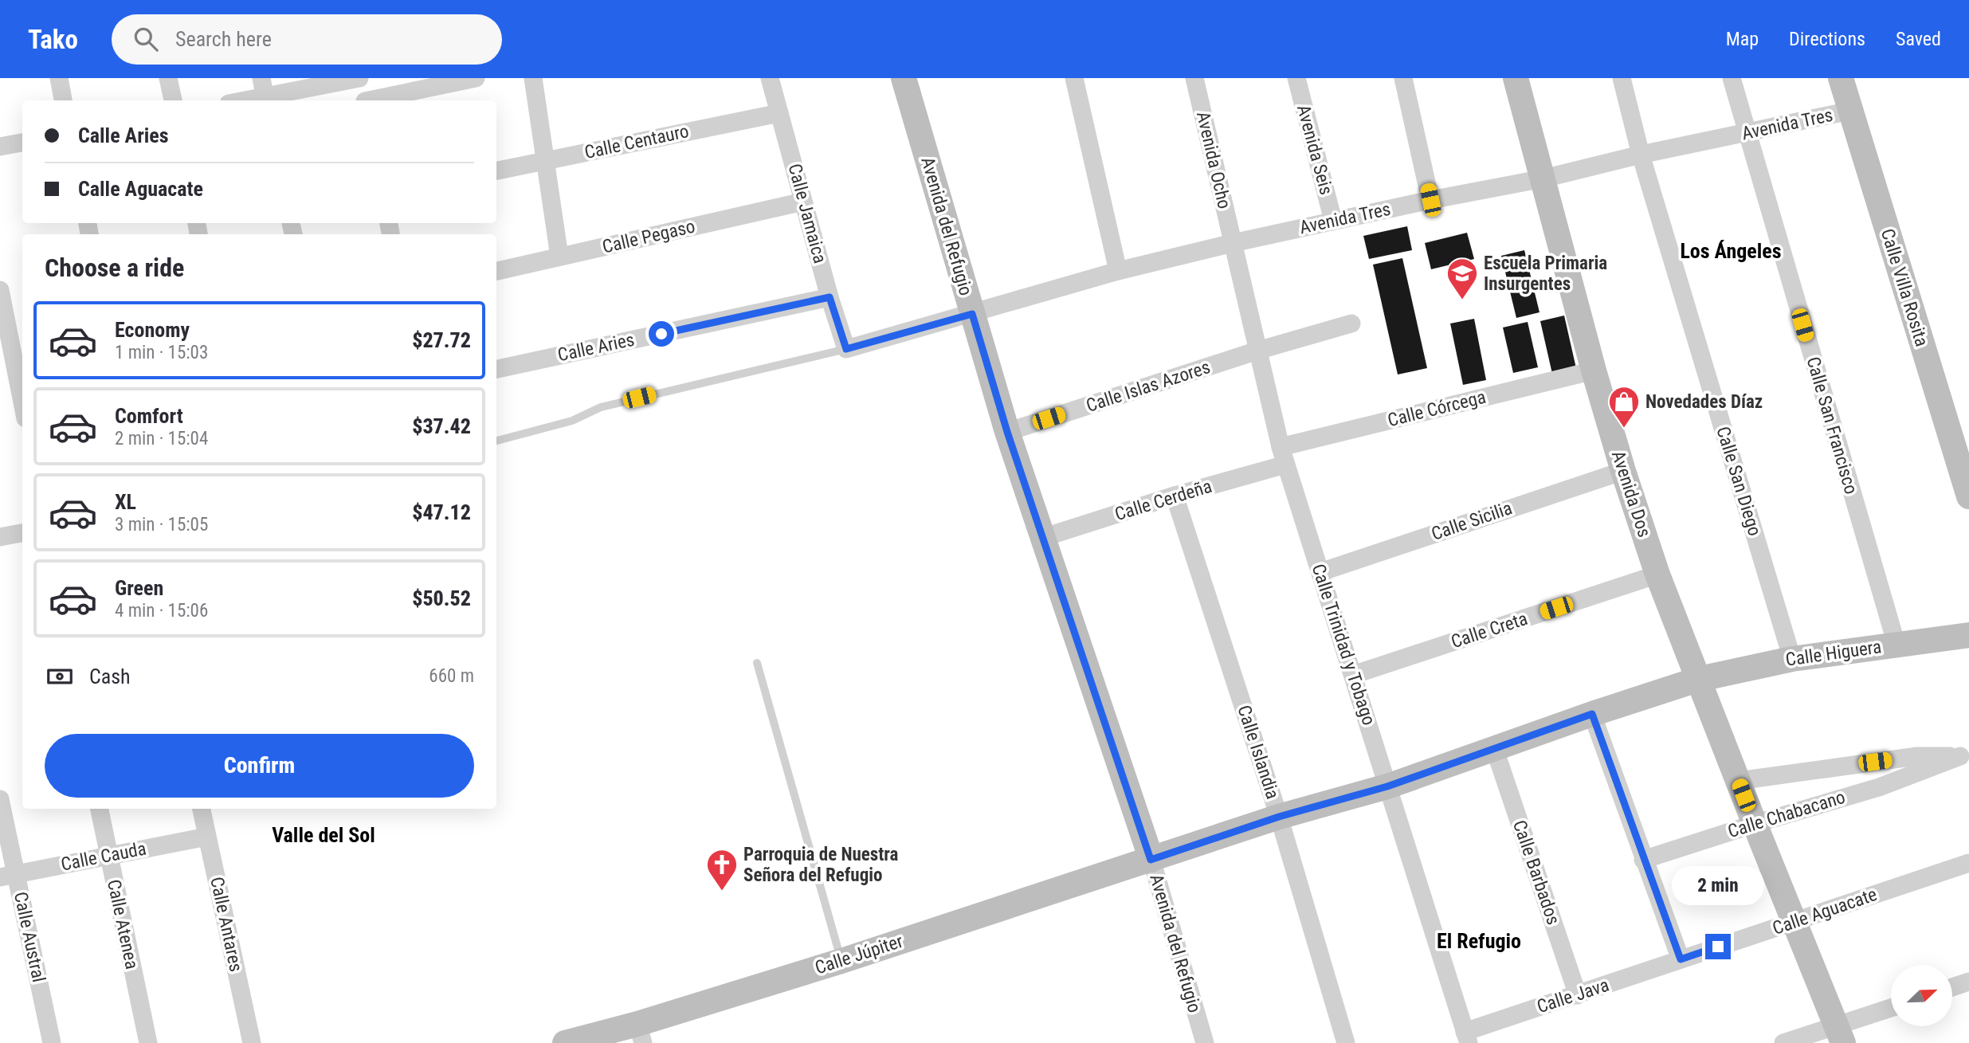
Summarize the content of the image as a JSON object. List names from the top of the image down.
{
  "streets": {
    "street": [
      "Avenida Tres",
      "Calle Centauro",
      "Avenida Seis",
      "Avenida Ocho",
      "Calle Jamaica",
      "Avenida del Refugio",
      "Calle Pegaso",
      "Calle Villa Rosita",
      "Calle Aries",
      "Calle Islas Azores",
      "Calle Córcega",
      "Calle San Francisco",
      "Calle San Diego",
      "Avenida Dos",
      "Calle Cerdeña",
      "Calle Sicilia",
      "Calle Creta",
      "Calle Trinidad y Tobago",
      "Calle Higuera",
      "Calle Islandia",
      "Calle Chabacano",
      "Calle Cauda",
      "Calle Barbados",
      "Calle Aguacate",
      "Calle Atenea",
      "Calle Antares",
      "Calle Austral",
      "Calle Júpiter",
      "Calle Java"
    ]
  },
  "crossings": [
    ["Avenida Tres", "Avenida Seis"],
    ["Avenida Tres", "Avenida Ocho"],
    ["Avenida Tres", "Calle Jamaica"],
    ["Avenida Tres", "Avenida del Refugio"],
    ["Avenida Tres", "Calle Villa Rosita"],
    ["Avenida Tres", "Calle San Francisco"],
    ["Avenida Tres", "Calle San Diego"],
    ["Avenida Tres", "Avenida Dos"],
    ["Avenida Tres", "Calle Trinidad y Tobago"],
    ["Calle Centauro", "Calle Jamaica"],
    ["Avenida Ocho", "Calle Trinidad y Tobago"],
    ["Calle Jamaica", "Calle Pegaso"],
    ["Calle Jamaica", "Calle Aries"],
    ["Avenida del Refugio", "Calle Islas Azores"],
    ["Avenida del Refugio", "Calle Cerdeña"],
    ["Avenida del Refugio", "Calle Júpiter"],
    ["Calle Islas Azores", "Calle Trinidad y Tobago"],
    ["Calle Córcega", "Avenida Dos"],
    ["Calle Córcega", "Calle Cerdeña"],
    ["Calle Córcega", "Calle Trinidad y Tobago"],
    ["Calle San Francisco", "Calle Higuera"],
    ["Calle San Diego", "Calle Higuera"],
    ["Avenida Dos", "Calle Sicilia"],
    ["Avenida Dos", "Calle Creta"],
    ["Avenida Dos", "Calle Higuera"],
    ["Avenida Dos", "Calle Chabacano"],
    ["Avenida Dos", "Calle Aguacate"],
    ["Calle Cerdeña", "Calle Trinidad y Tobago"],
    ["Calle Cerdeña", "Calle Islandia"],
    ["Calle Sicilia", "Calle Trinidad y Tobago"],
    ["Calle Creta", "Calle Trinidad y Tobago"],
    ["Calle Trinidad y Tobago", "Calle Higuera"],
    ["Calle Trinidad y Tobago", "Calle Júpiter"],
    ["Calle Trinidad y Tobago", "Calle Java"],
    ["Calle Higuera", "Calle Barbados"],
    ["Calle Higuera", "Calle Júpiter"],
    ["Calle Islandia", "Calle Júpiter"],
    ["Calle Cauda", "Calle Atenea"],
    ["Calle Cauda", "Calle Antares"],
    ["Calle Cauda", "Calle Austral"],
    ["Calle Barbados", "Calle Java"],
    ["Calle Aguacate", "Calle Java"]
  ],
  "districts": ["Los Ángeles", "Valle del Sol", "El Refugio"],
  "places": {
    "school or university": ["Escuela Primaria Insurgentes"],
    "shop": ["Novedades Díaz"],
    "church": ["Parroquia de Nuestra Señora del Refugio"]
  },
  "north": "top right",
  "page": {
    "header": "Tako",
    "search": "Search here",
    "nav": ["Map", "Directions", "Saved"],
    "banner": ["Calle Aries", "Calle Aguacate"],
    "heading": "Choose a ride",
    "list": [
      {
        "name": "Economy",
        "note": "1 min · 15:03",
        "value": "$27.72"
      },
      {
        "name": "Comfort",
        "note": "2 min · 15:04",
        "value": "$37.42"
      },
      {
        "name": "XL",
        "note": "3 min · 15:05",
        "value": "$47.12"
      },
      {
        "name": "Green",
        "note": "4 min · 15:06",
        "value": "$50.52"
      }
    ],
    "pay": ["Cash", "660 m"],
    "buttons": "Confirm",
    "bubble": "2 min"
  }
}
